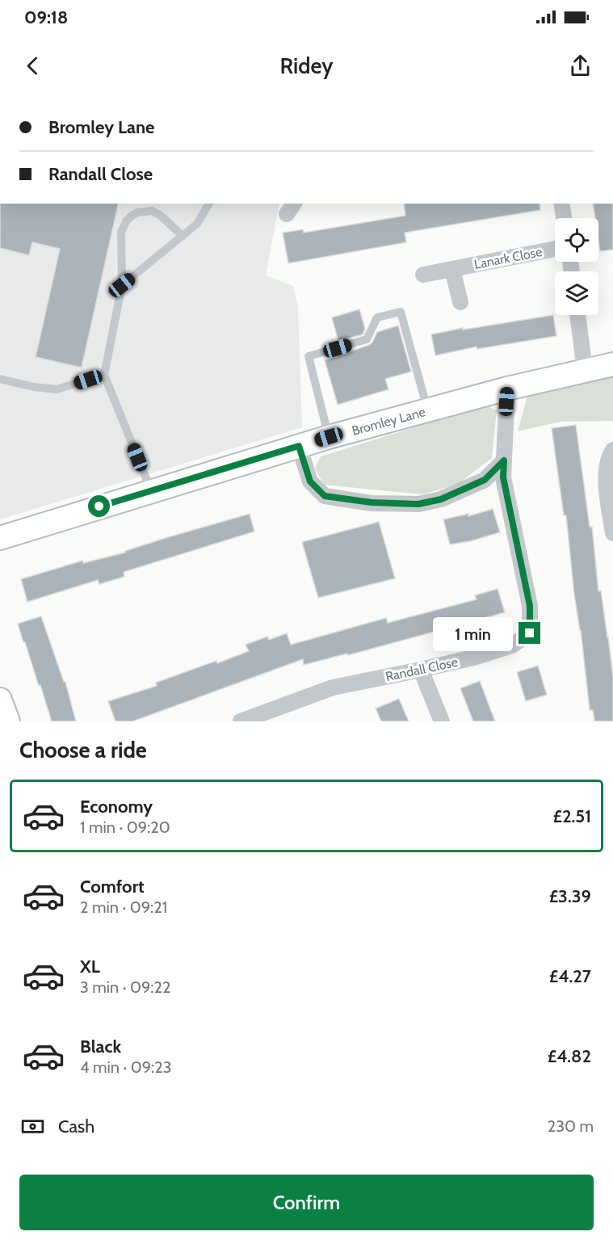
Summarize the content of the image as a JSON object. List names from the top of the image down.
{
  "streets": {
    "street": ["Lanark Close", "Bromley Lane", "Randall Close"]
  },
  "crossings": [
    ["Bromley Lane", "Randall Close"]
  ],
  "page": {
    "status": "09:18",
    "header": "Ridey",
    "banner": ["Bromley Lane", "Randall Close"],
    "bubble": "1 min",
    "heading": "Choose a ride",
    "list": [
      {
        "name": "Economy",
        "note": "1 min · 09:20",
        "value": "£2.51"
      },
      {
        "name": "Comfort",
        "note": "2 min · 09:21",
        "value": "£3.39"
      },
      {
        "name": "XL",
        "note": "3 min · 09:22",
        "value": "£4.27"
      },
      {
        "name": "Black",
        "note": "4 min · 09:23",
        "value": "£4.82"
      }
    ],
    "pay": ["Cash", "230 m"],
    "buttons": "Confirm"
  }
}
